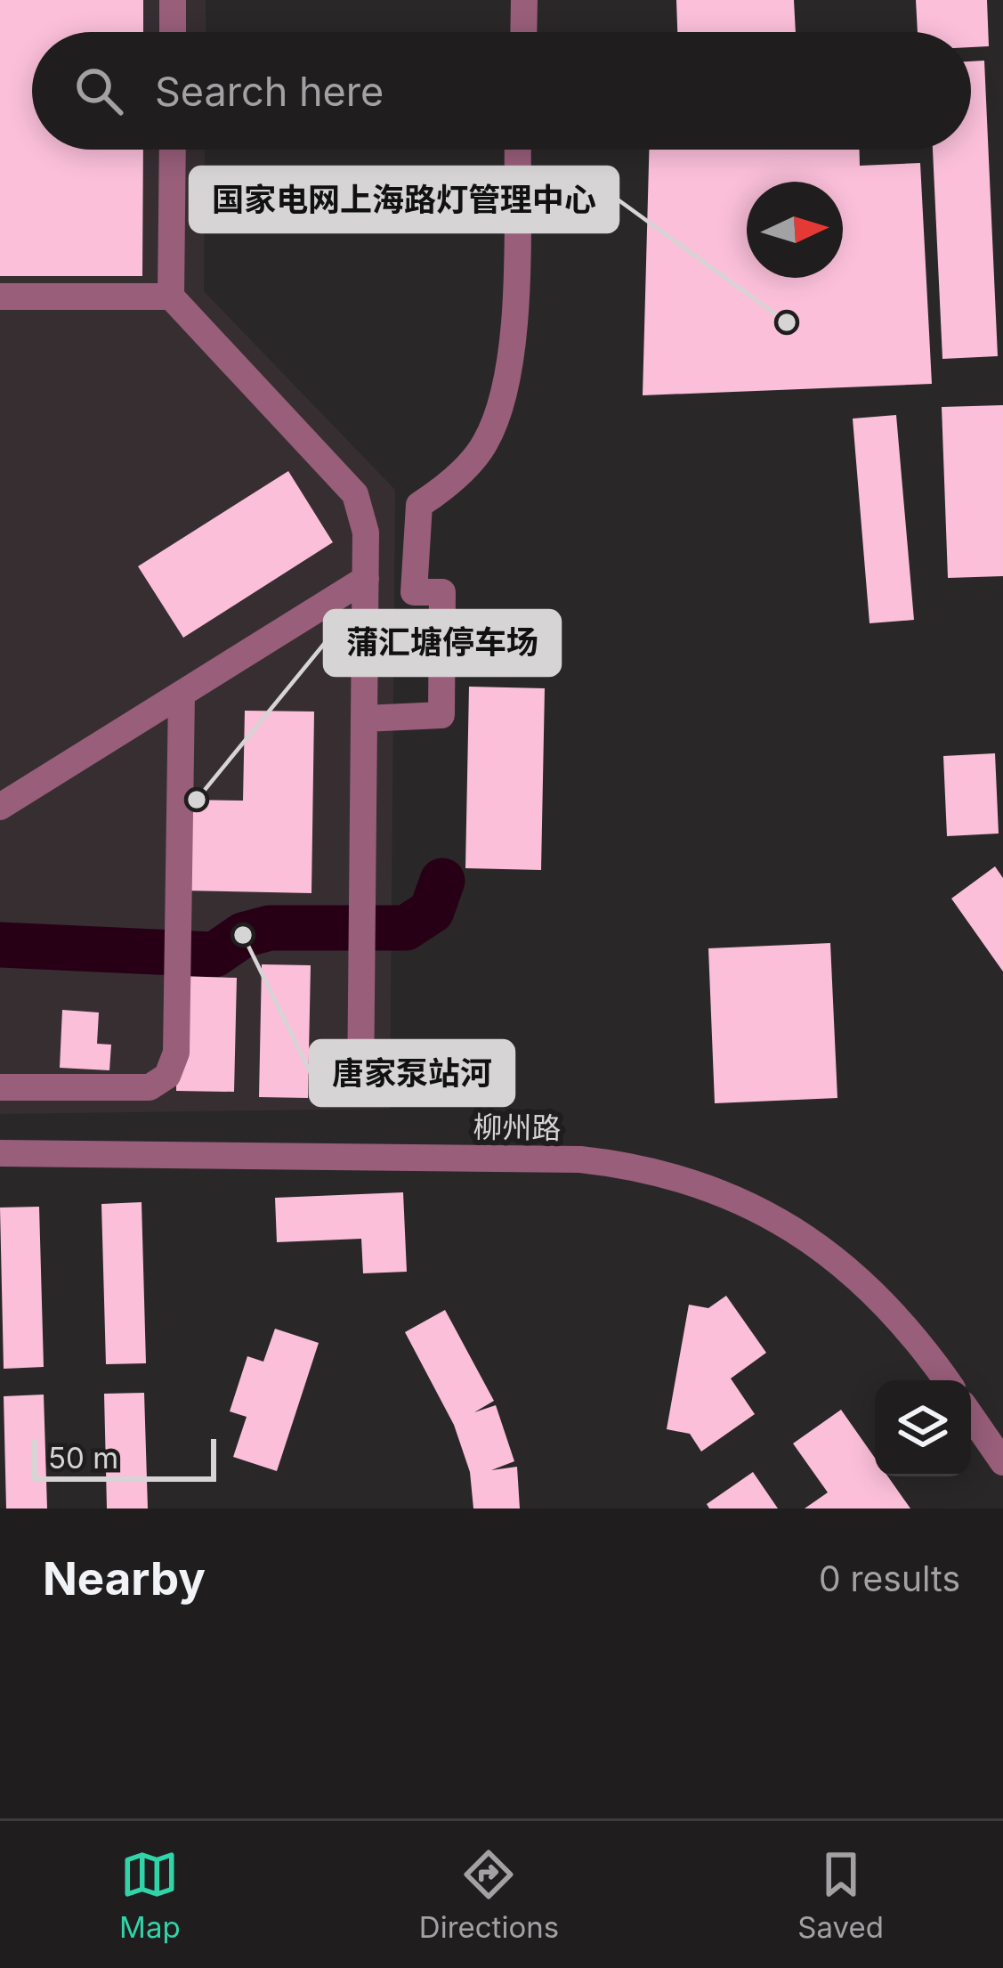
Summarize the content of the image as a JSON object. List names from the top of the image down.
{
  "streets": {
    "street": ["柳州路"]
  },
  "places": ["国家电网上海路灯管理中心", "蒲汇塘停车场", "唐家泵站河"],
  "scale_bar": "50 m",
  "north": "right",
  "page": {
    "search": "Search here",
    "scale": "50 m",
    "heading": ["Nearby", "0 results"],
    "nav": ["Map", "Directions", "Saved"]
  }
}
